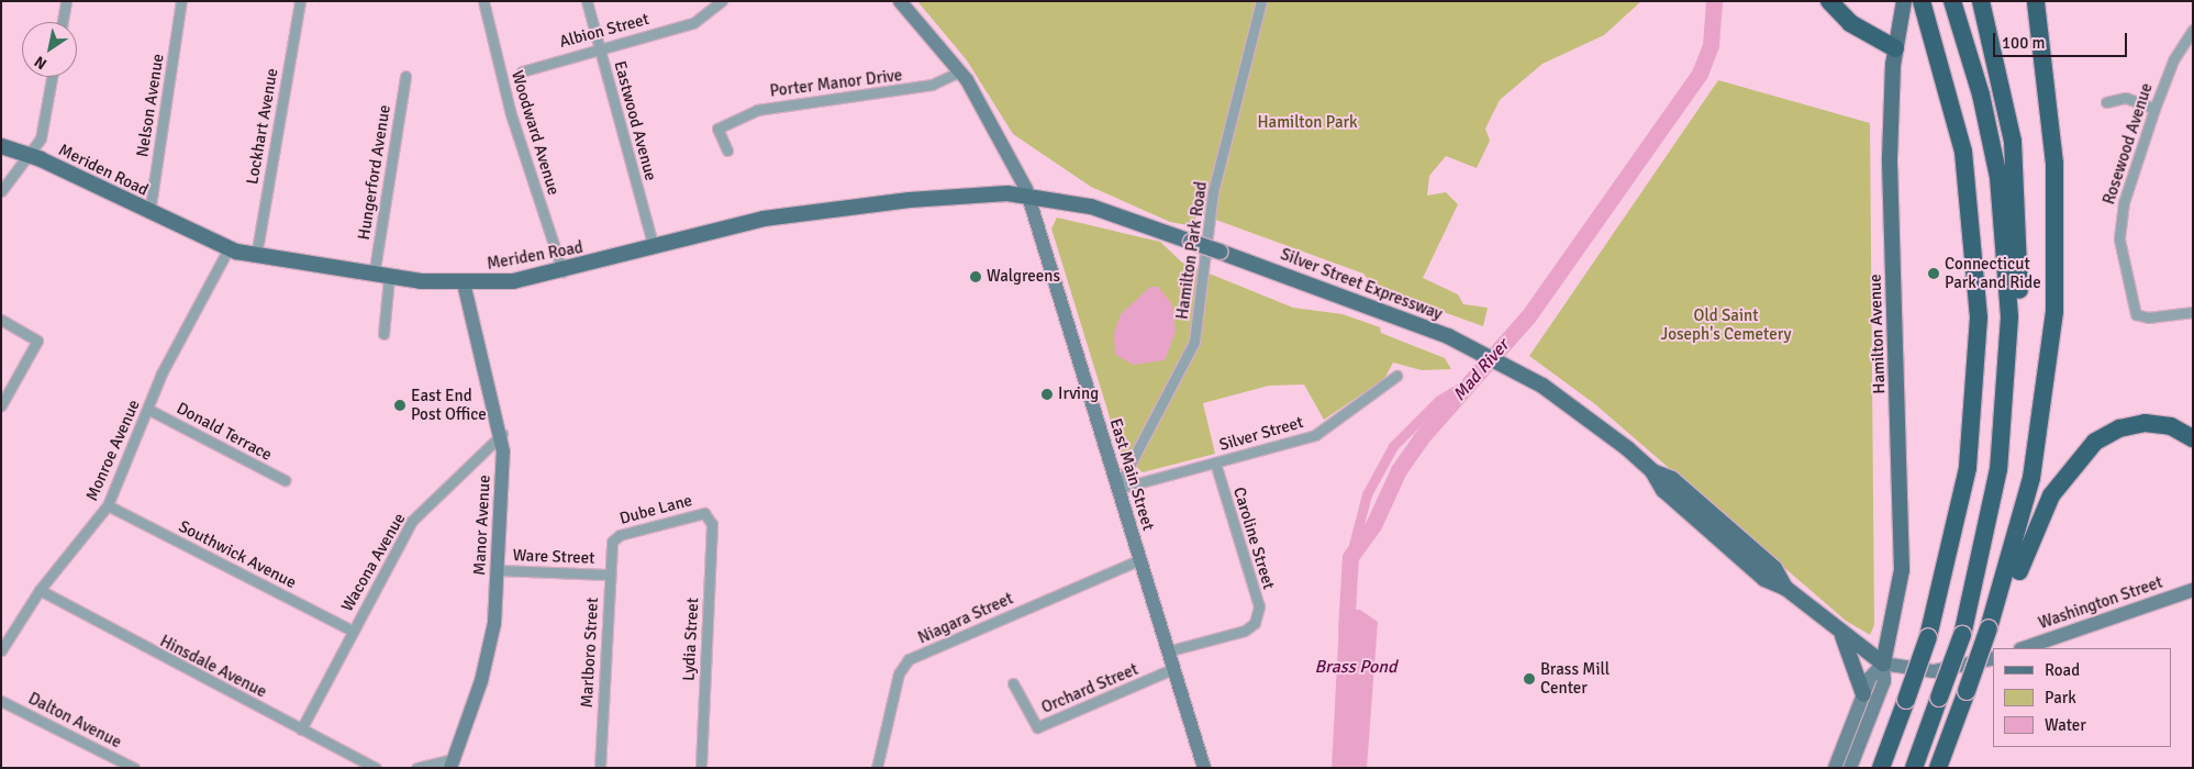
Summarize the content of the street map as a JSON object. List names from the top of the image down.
{
  "streets": {
    "main road": [
      "Meriden Road",
      "Silver Street Expressway",
      "Hamilton Avenue",
      "East Main Street",
      "Manor Avenue",
      "Washington Street"
    ],
    "street": [
      "Albion Street",
      "Porter Manor Drive",
      "Nelson Avenue",
      "Eastwood Avenue",
      "Lockhart Avenue",
      "Woodward Avenue",
      "Rosewood Avenue",
      "Hungerford Avenue",
      "Hamilton Park Road",
      "Donald Terrace",
      "Silver Street",
      "Monroe Avenue",
      "Dube Lane",
      "Caroline Street",
      "Southwick Avenue",
      "Ware Street",
      "Wacona Avenue",
      "Niagara Street",
      "Lydia Street",
      "Marlboro Street",
      "Hinsdale Avenue",
      "Orchard Street",
      "Dalton Avenue"
    ]
  },
  "crossings": [
    ["Albion Street", "Eastwood Avenue"],
    ["Porter Manor Drive", "East Main Street"],
    ["Nelson Avenue", "Meriden Road"],
    ["Eastwood Avenue", "Meriden Road"],
    ["Lockhart Avenue", "Meriden Road"],
    ["Woodward Avenue", "Meriden Road"],
    ["Meriden Road", "Hungerford Avenue"],
    ["Meriden Road", "Silver Street Expressway"],
    ["Meriden Road", "Monroe Avenue"],
    ["Meriden Road", "East Main Street"],
    ["Meriden Road", "Manor Avenue"],
    ["Hamilton Park Road", "Silver Street"],
    ["Hamilton Park Road", "East Main Street"],
    ["Silver Street Expressway", "Hamilton Avenue"],
    ["Silver Street Expressway", "East Main Street"],
    ["Donald Terrace", "Monroe Avenue"],
    ["Silver Street", "East Main Street"],
    ["Silver Street", "Caroline Street"],
    ["Monroe Avenue", "Southwick Avenue"],
    ["Monroe Avenue", "Hinsdale Avenue"],
    ["East Main Street", "Caroline Street"],
    ["East Main Street", "Niagara Street"],
    ["East Main Street", "Orchard Street"],
    ["Dube Lane", "Lydia Street"],
    ["Dube Lane", "Marlboro Street"],
    ["Manor Avenue", "Ware Street"],
    ["Manor Avenue", "Wacona Avenue"],
    ["Southwick Avenue", "Wacona Avenue"],
    ["Ware Street", "Marlboro Street"],
    ["Wacona Avenue", "Hinsdale Avenue"]
  ],
  "water": ["Mad River", "Brass Pond"],
  "parks": ["Hamilton Park", "Old Saint Joseph's Cemetery"],
  "places": [
    "Connecticut Park and Ride",
    "Walgreens",
    "Irving",
    "East End Post Office",
    "Brass Mill Center"
  ],
  "legend": ["Road", "Park", "Water"],
  "scale_bar": "100 m",
  "north": "bottom left"
}
